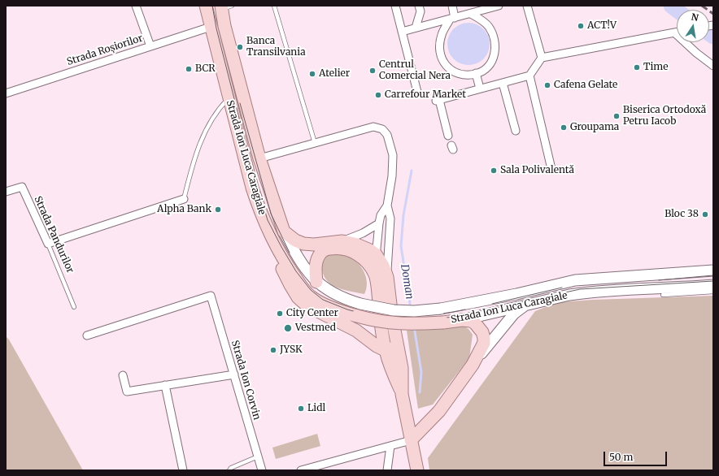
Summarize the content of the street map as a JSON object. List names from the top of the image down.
{
  "streets": {
    "main road": ["Strada Ion Luca Caragiale"],
    "street": ["Strada Roșiorilor", "Strada Pandurilor", "Strada Ion Corvin"]
  },
  "crossings": [
    ["Strada Roșiorilor", "Strada Ion Luca Caragiale"]
  ],
  "water": ["Doman"],
  "places": [
    "ACT!V",
    "Banca Transilvania",
    "Time",
    "BCR",
    "Centrul Comercial Nera",
    "Atelier",
    "Cafena Gelate",
    "Carrefour Market",
    "Biserica Ortodoxă Petru Iacob",
    "Groupama",
    "Sala Polivalentă",
    "Alpha Bank",
    "Bloc 38",
    "City Center",
    "Vestmed",
    "JYSK",
    "Lidl"
  ],
  "scale_bar": "50 m",
  "north": "top"
}
